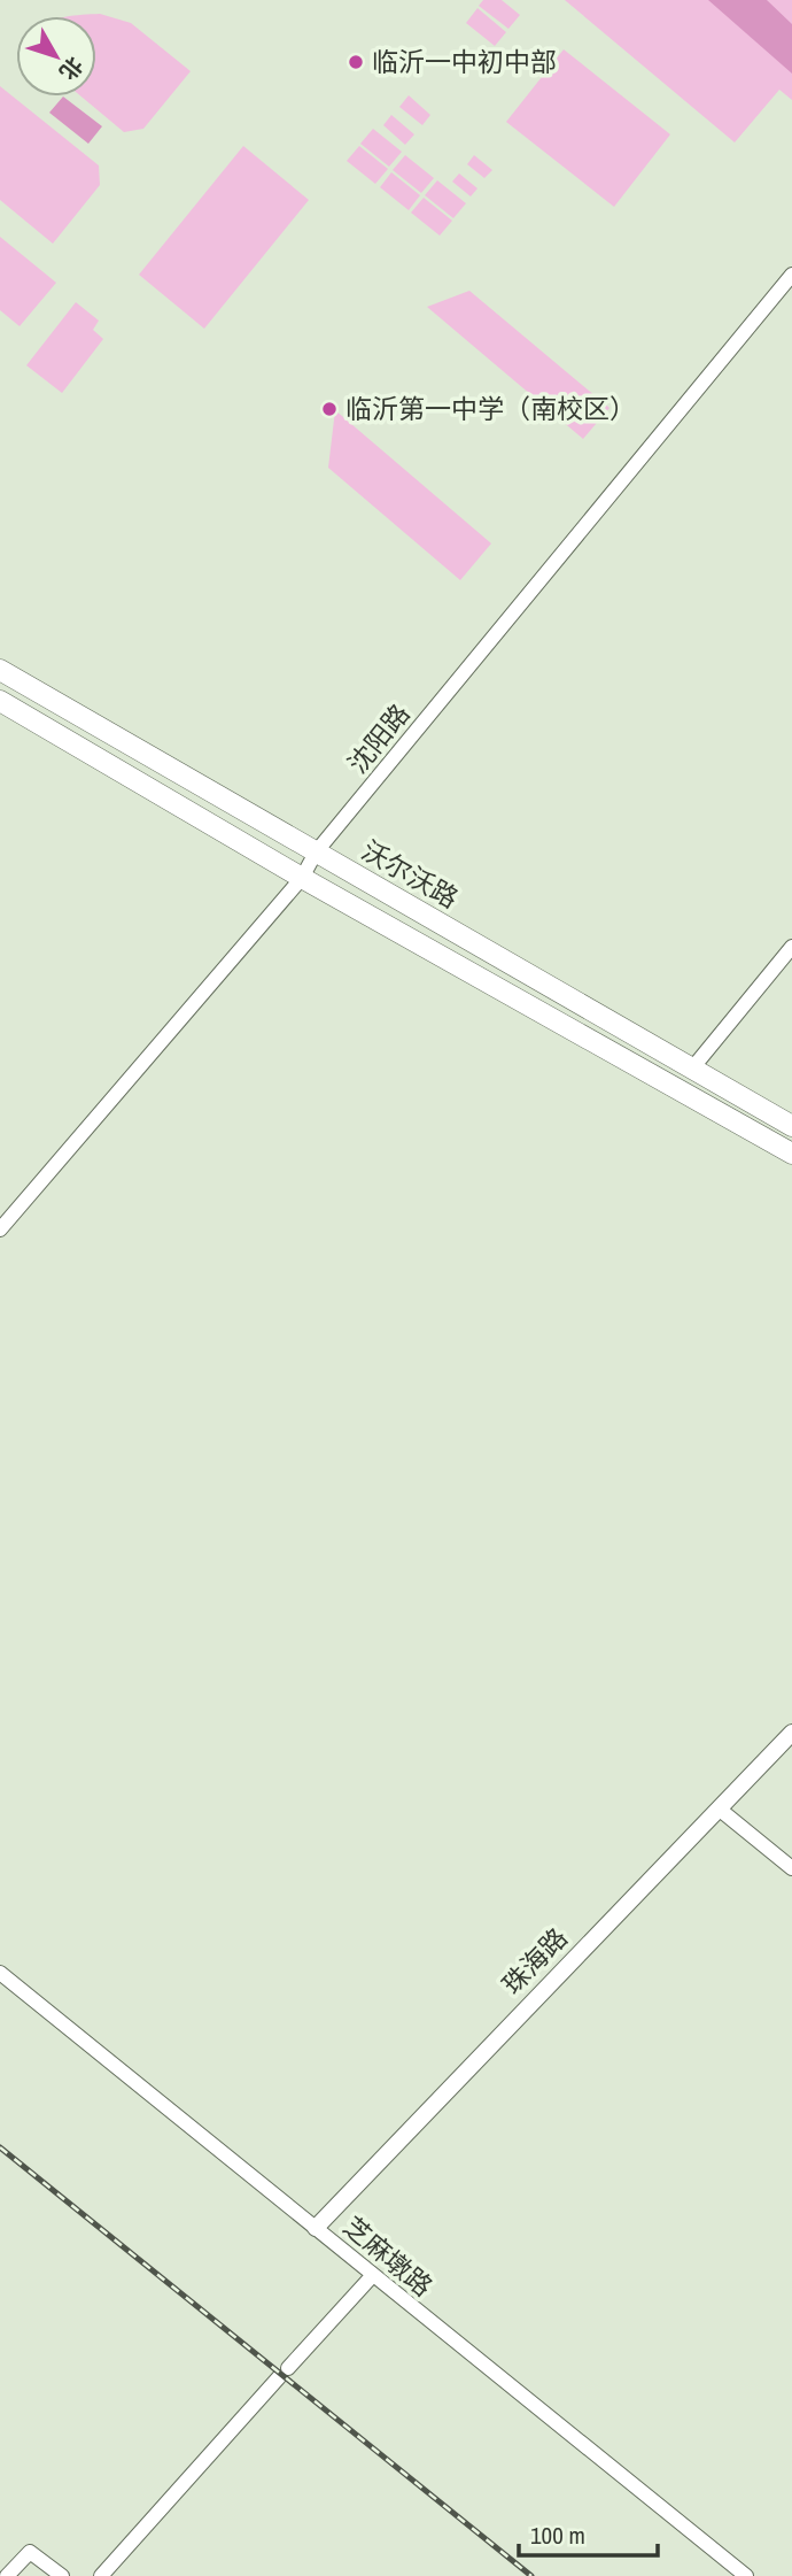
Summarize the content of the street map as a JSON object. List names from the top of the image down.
{
  "streets": {
    "highway": ["沃尔沃路"],
    "main road": ["珠海路"],
    "street": ["沈阳路", "芝麻墩路"]
  },
  "crossings": [
    ["沈阳路", "沃尔沃路"],
    ["珠海路", "芝麻墩路"]
  ],
  "places": ["临沂一中初中部", "临沂第一中学（南校区）"],
  "scale_bar": "100 m",
  "north": "bottom right"
}
